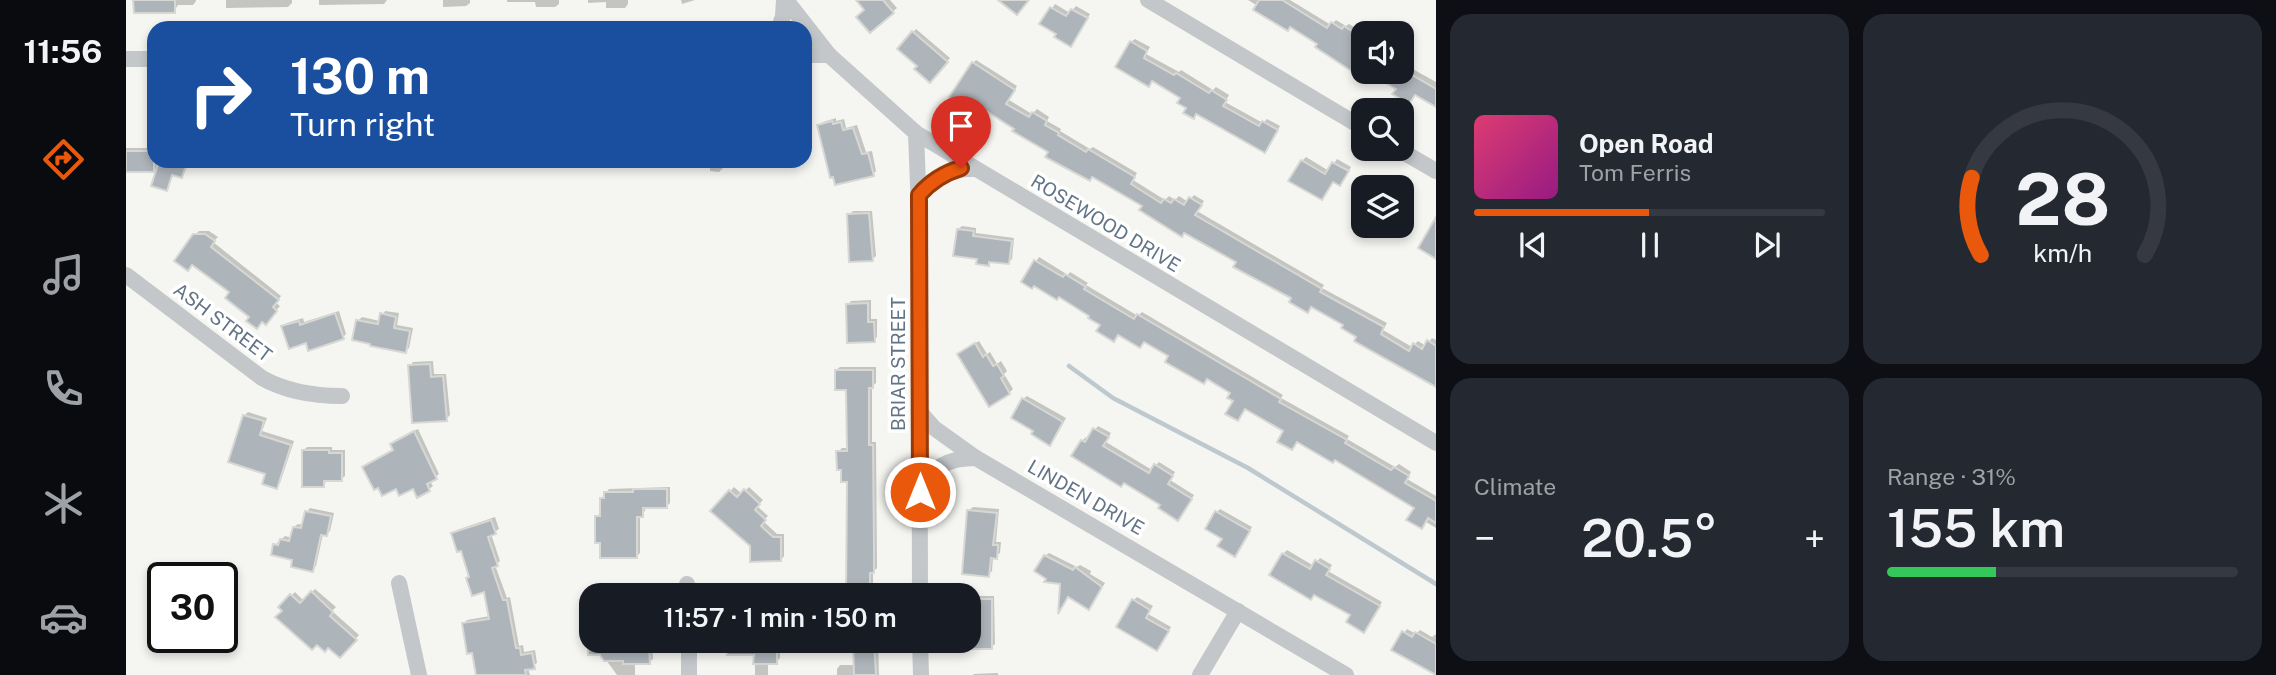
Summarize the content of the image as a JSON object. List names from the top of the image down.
{
  "streets": {
    "street": [
      "ROSEWOOD DRIVE",
      "ASH STREET",
      "BRIAR STREET",
      "LINDEN DRIVE"
    ]
  },
  "crossings": [
    ["ROSEWOOD DRIVE", "BRIAR STREET"],
    ["BRIAR STREET", "LINDEN DRIVE"]
  ],
  "page": {
    "tabs": "11:56",
    "turn": ["130 m", "Turn right"],
    "song": ["Open Road", "Tom Ferris"],
    "tile": [
      "Climate",
      ["Range · 31%", "155 km"]
    ],
    "heat": ["−", "20.5°", "+"],
    "limit": "30",
    "trip": "11:57 · 1 min · 150 m",
    "gauge": ["28", "km/h"]
  }
}
